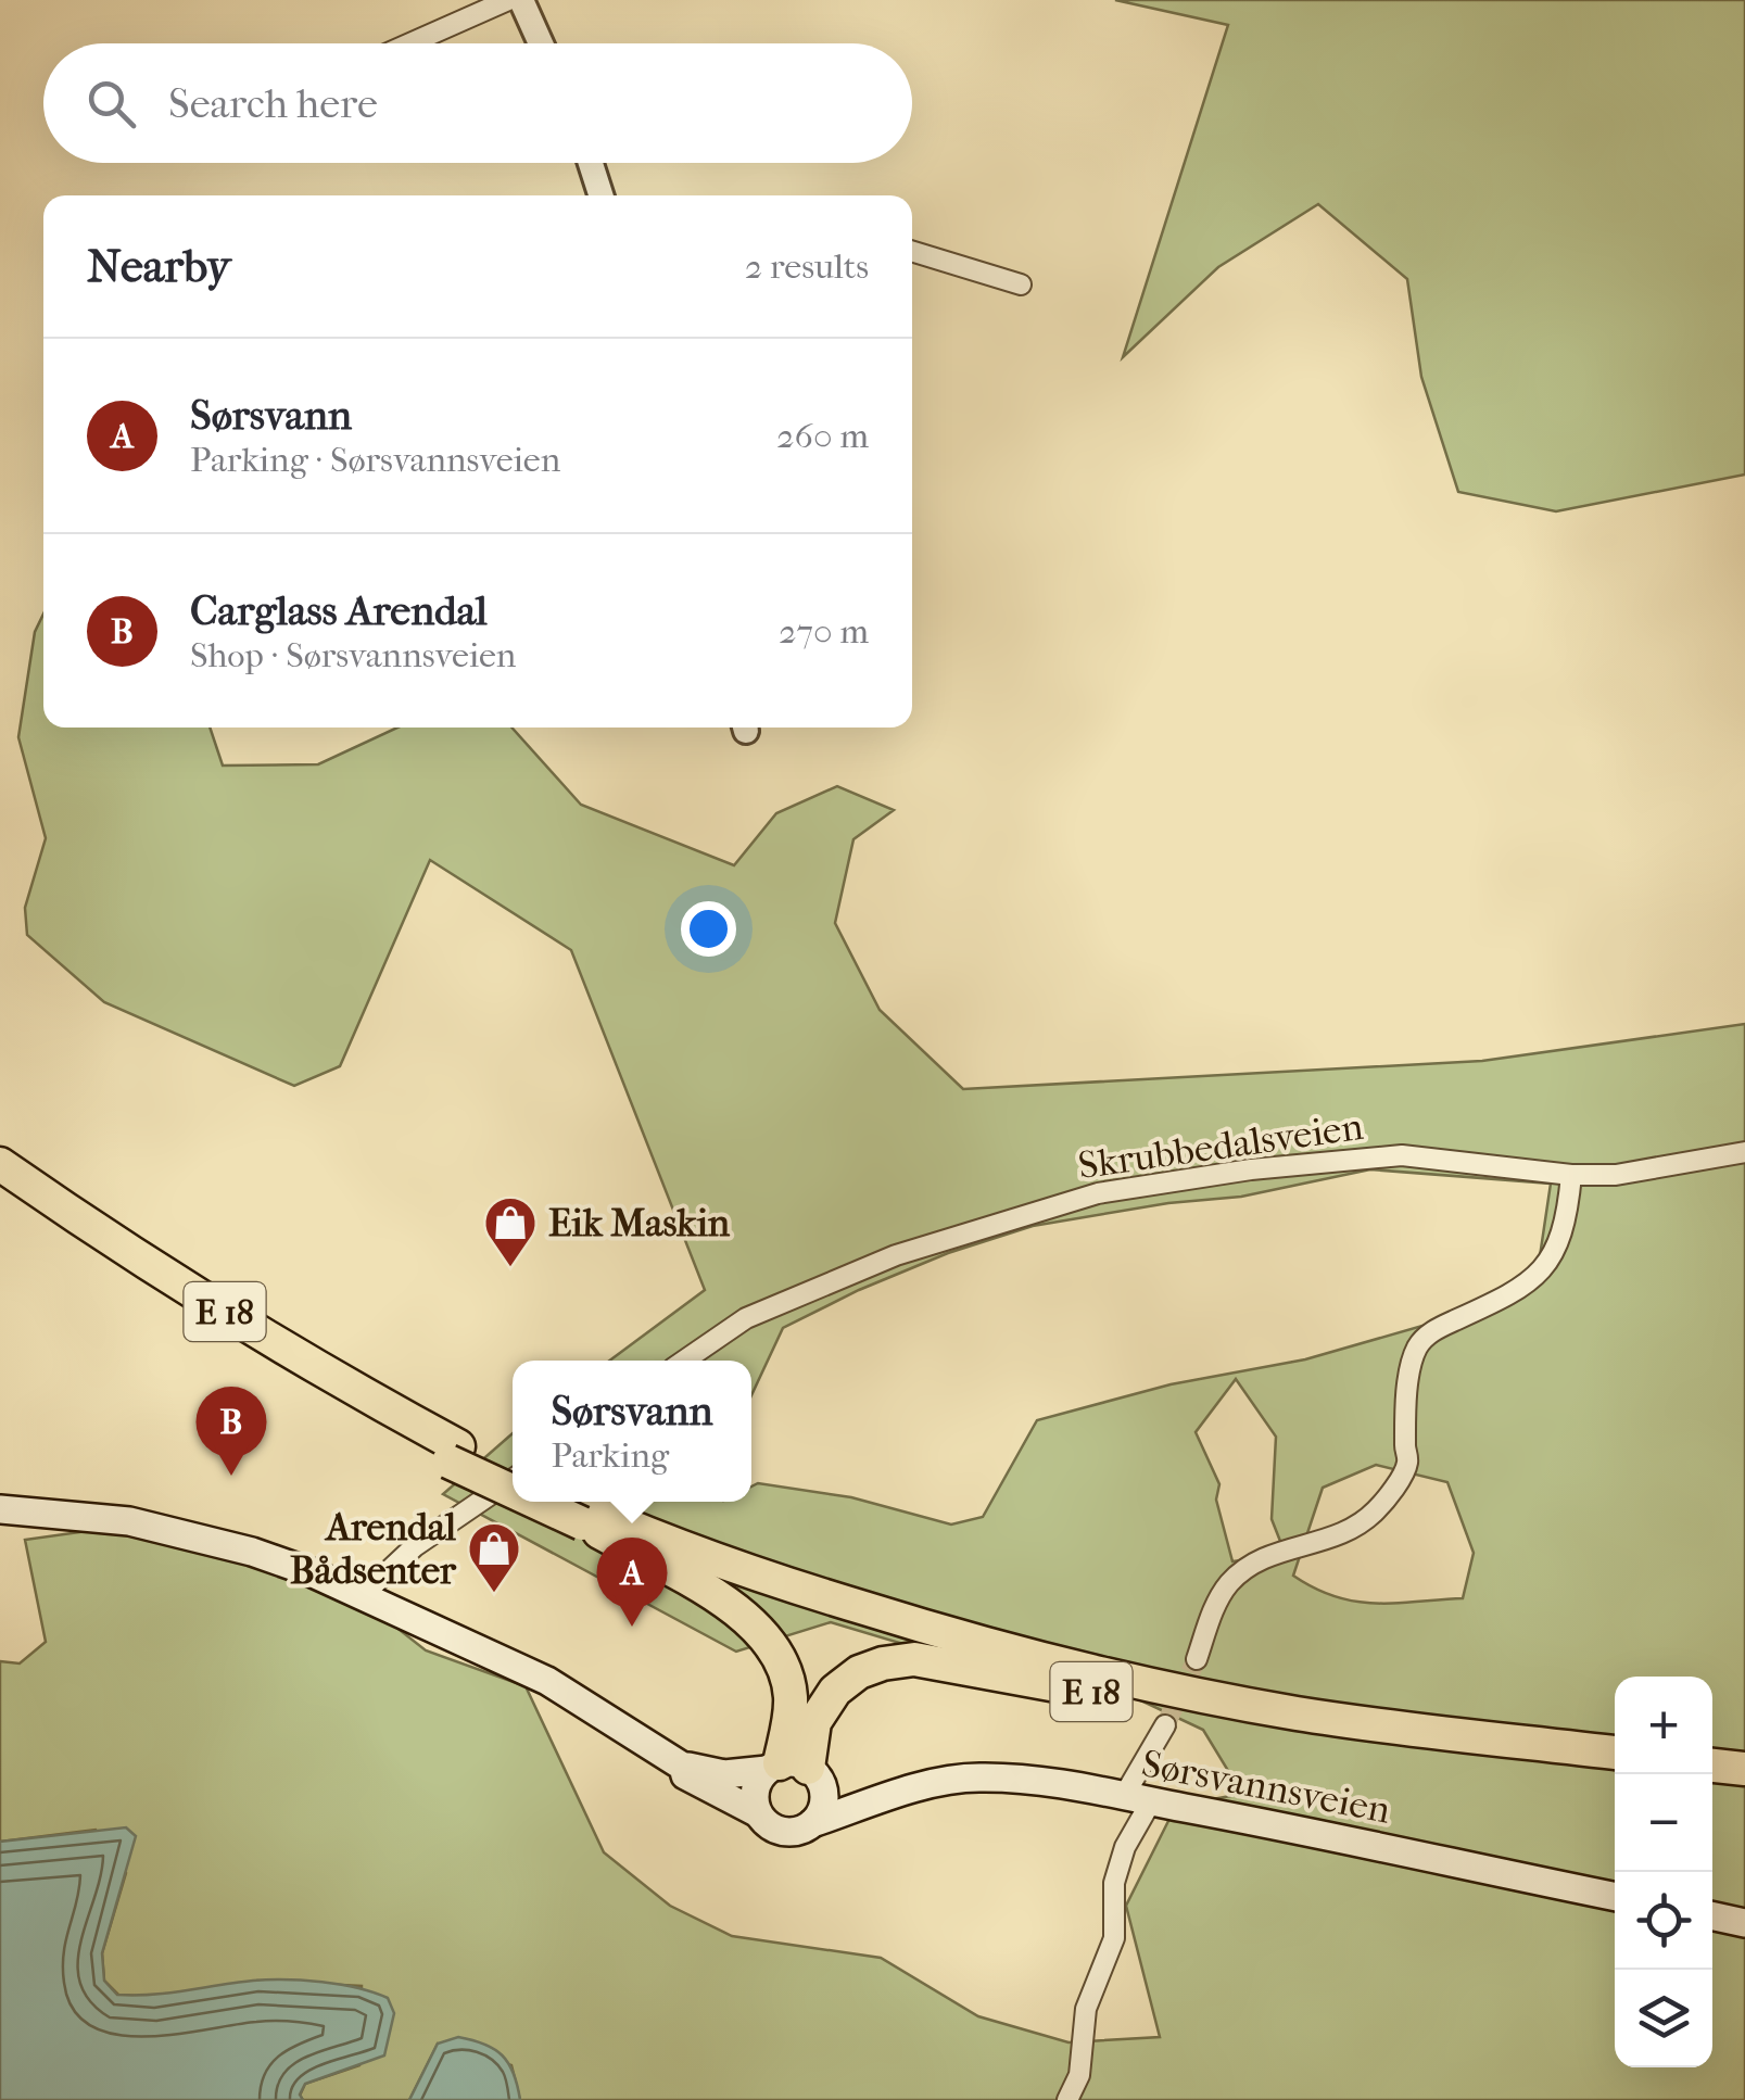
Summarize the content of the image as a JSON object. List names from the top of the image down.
{
  "streets": {
    "highway": ["E 18"],
    "main road": ["Sørsvannsveien"],
    "street": ["Skrubbedalsveien"]
  },
  "crossings": [
    ["E 18", "Sørsvannsveien"]
  ],
  "places": {
    "shop": ["Eik Maskin", "Arendal Bådsenter"]
  },
  "page": {
    "search": "Search here",
    "heading": ["Nearby", "2 results"],
    "list": [
      {
        "mark": "A",
        "name": "Sørsvann",
        "note": "Parking · Sørsvannsveien",
        "value": "260 m"
      },
      {
        "mark": "B",
        "name": "Carglass Arendal",
        "note": "Shop · Sørsvannsveien",
        "value": "270 m"
      }
    ],
    "popup": ["Sørsvann", "Parking"],
    "pins": ["B", "A"],
    "map_buttons": ["+", "−"]
  }
}
